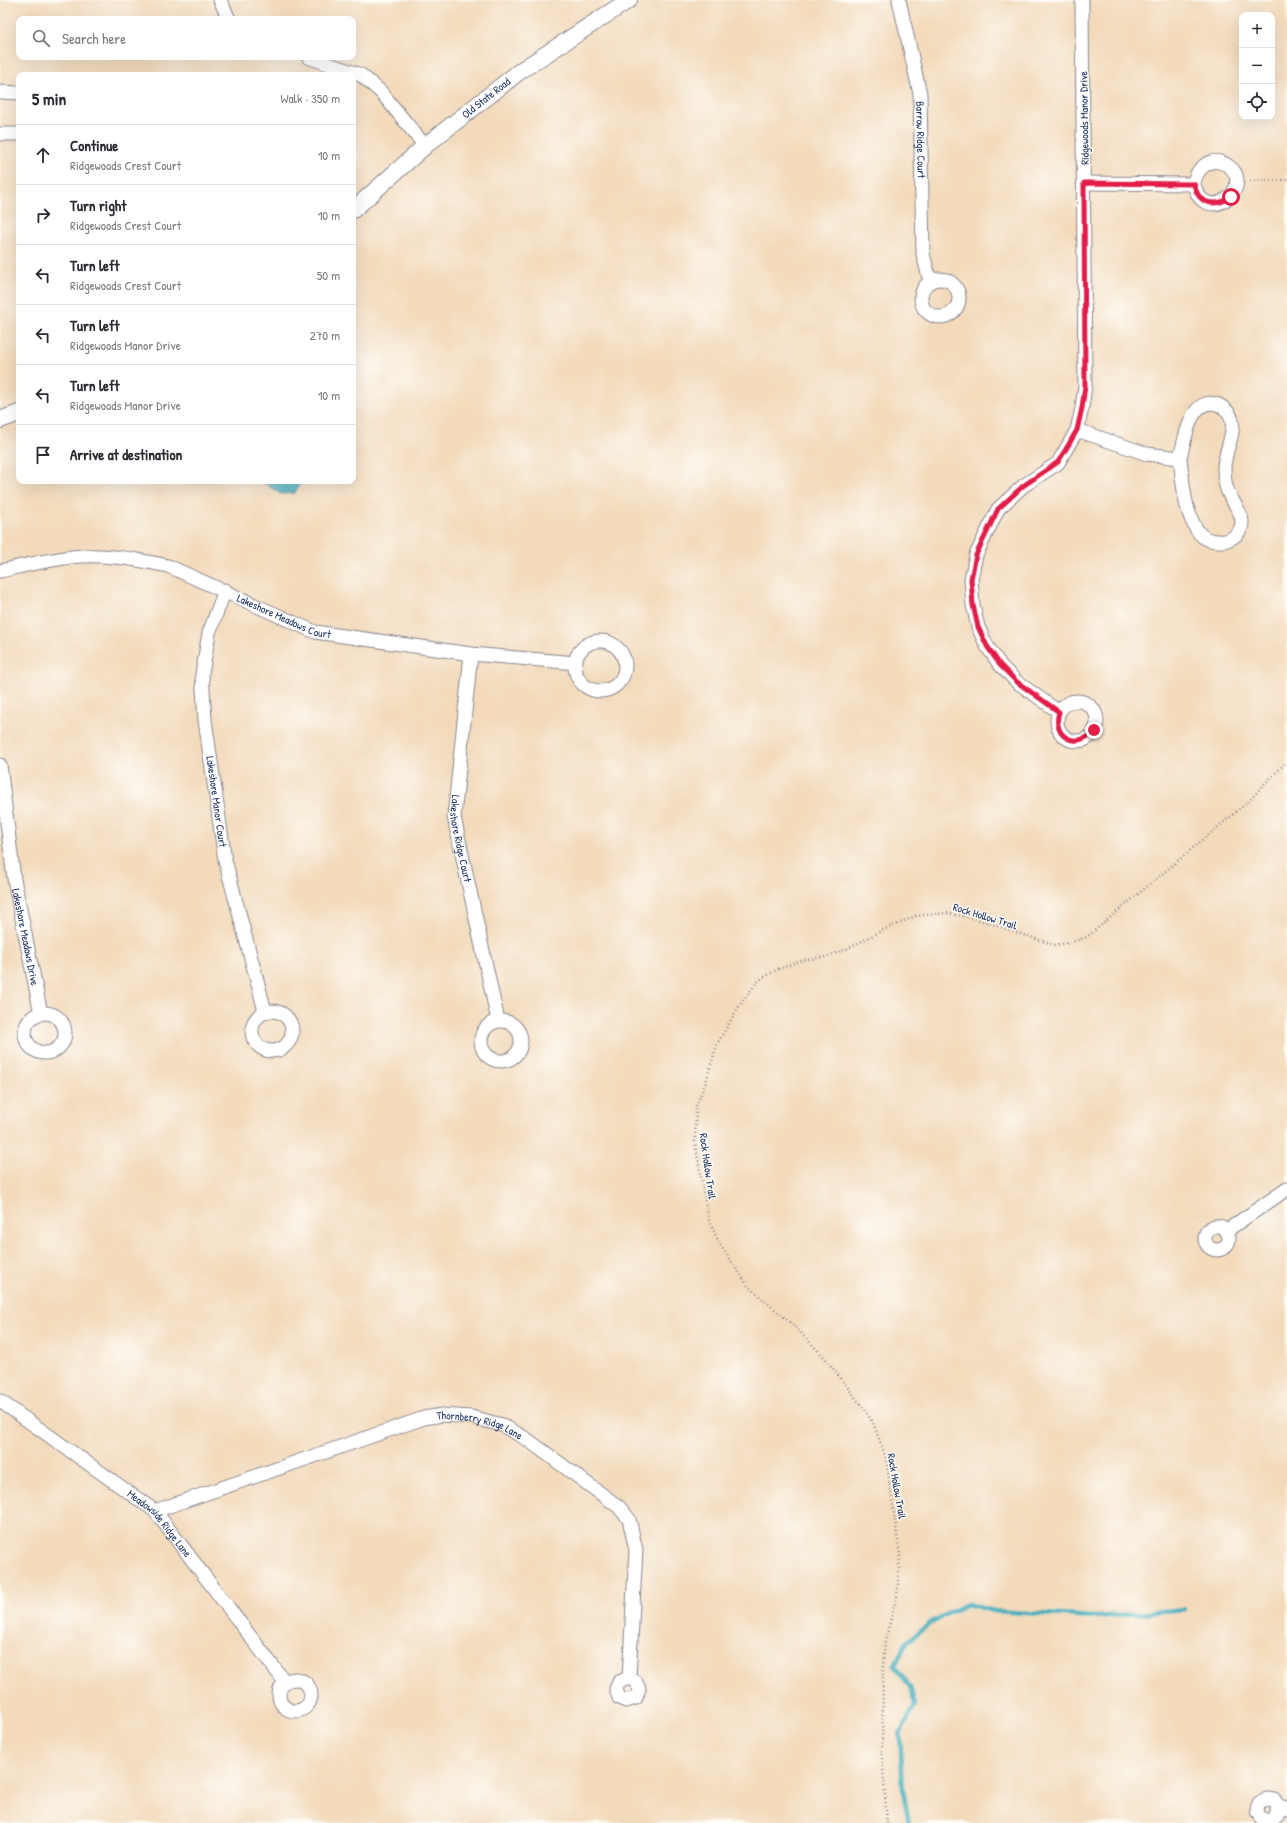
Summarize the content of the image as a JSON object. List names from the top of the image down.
{
  "streets": {
    "street": [
      "Old State Road",
      "Ridgewoods Manor Drive",
      "Barrow Ridge Court",
      "Lakeshore Meadows Court",
      "Lakeshore Manor Court",
      "Lakeshore Ridge Court",
      "Lakeshore Meadows Drive",
      "Thornberry Ridge Lane",
      "Meadowside Ridge Lane"
    ],
    "path": ["Rock Hollow Trail"]
  },
  "crossings": [
    ["Lakeshore Meadows Court", "Lakeshore Manor Court"],
    ["Lakeshore Meadows Court", "Lakeshore Ridge Court"],
    ["Thornberry Ridge Lane", "Meadowside Ridge Lane"]
  ],
  "page": {
    "map_buttons": ["+", "−"],
    "search": "Search here",
    "heading": ["5 min", "Walk · 350 m"],
    "list": [
      ["Continue", "Ridgewoods Crest Court", "10 m"],
      ["Turn right", "Ridgewoods Crest Court", "10 m"],
      ["Turn left", "Ridgewoods Crest Court", "50 m"],
      ["Turn left", "Ridgewoods Manor Drive", "270 m"],
      ["Turn left", "Ridgewoods Manor Drive", "10 m"],
      "Arrive at destination"
    ]
  }
}
